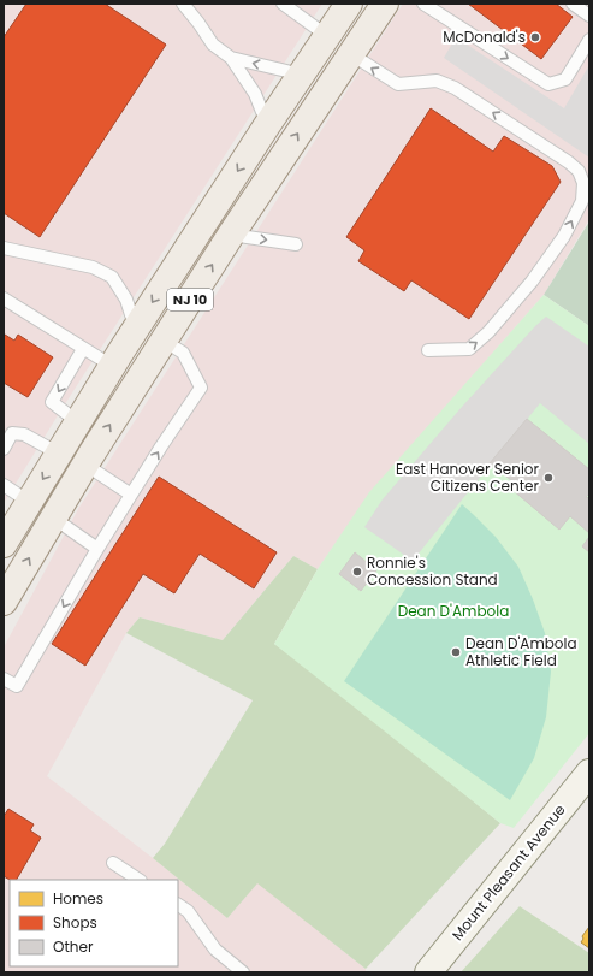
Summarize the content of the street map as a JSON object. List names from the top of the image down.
{
  "streets": {
    "main road": ["NJ 10"],
    "street": ["Mount Pleasant Avenue"]
  },
  "parks": ["Dean D'Ambola"],
  "places": [
    "McDonald's",
    "East Hanover Senior Citizens Center",
    "Ronnie's Concession Stand",
    "Dean D'Ambola Athletic Field"
  ],
  "legend": ["Homes", "Shops", "Other"]
}
